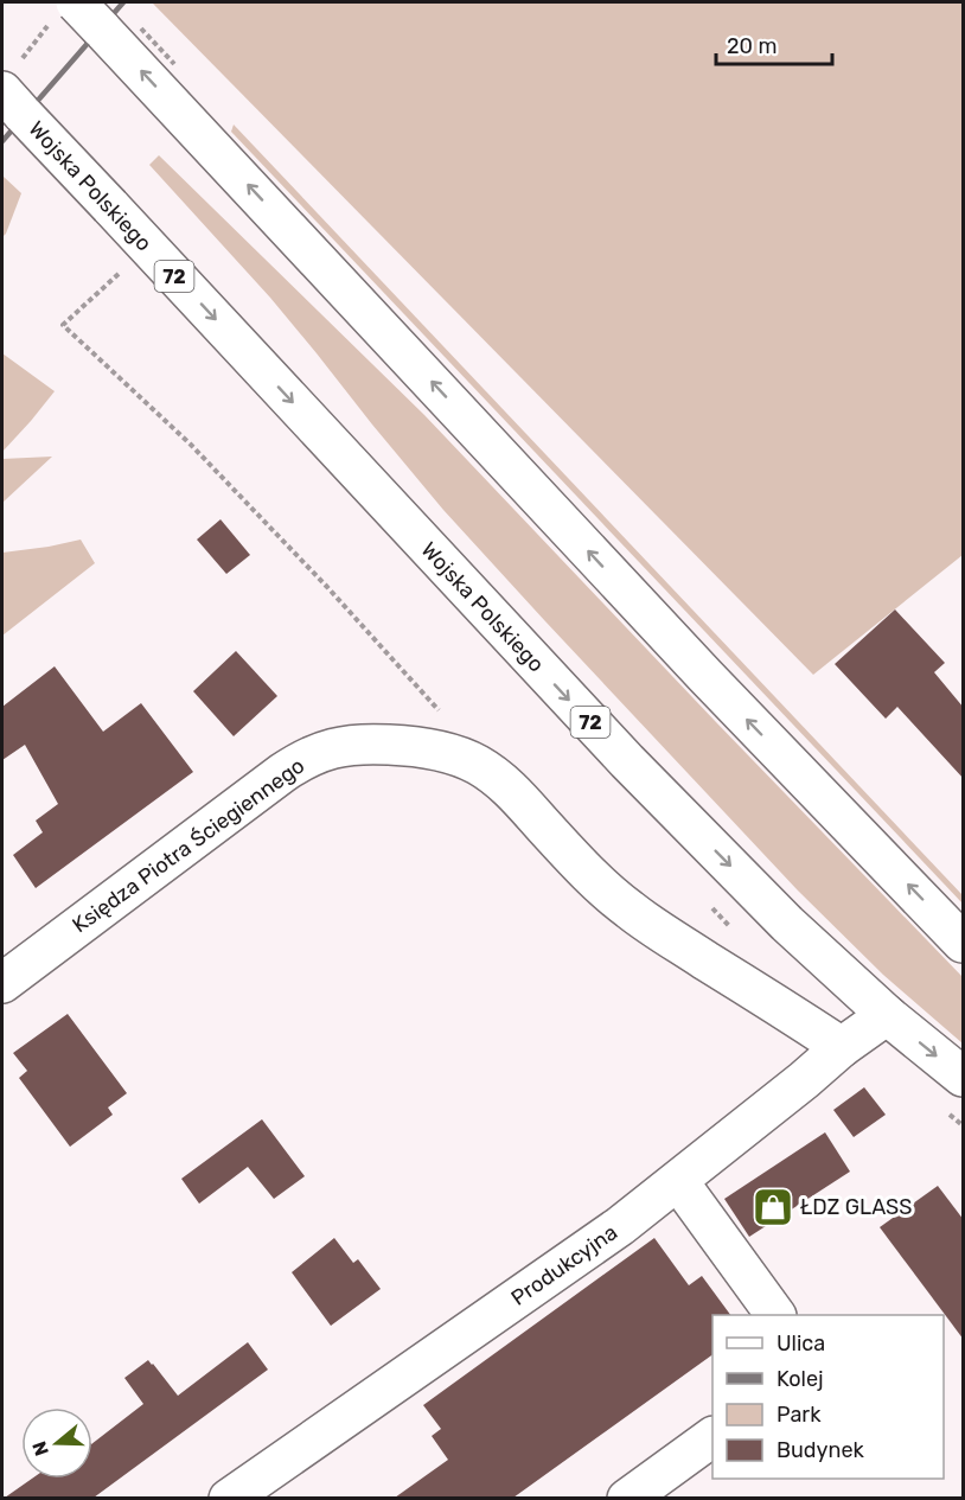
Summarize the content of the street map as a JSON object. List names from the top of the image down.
{
  "streets": {
    "main road": [
      "Wojska Polskiego",
      "72",
      "Księdza Piotra Ściegiennego",
      "Produkcyjna"
    ]
  },
  "crossings": [
    ["Wojska Polskiego", "Produkcyjna"],
    ["Księdza Piotra Ściegiennego", "Produkcyjna"]
  ],
  "places": {
    "shop": ["ŁDZ GLASS"]
  },
  "legend": [
    "Ulica",
    "Kolej",
    "Park",
    "Budynek"
  ],
  "scale_bar": "20 m",
  "north": "left"
}
